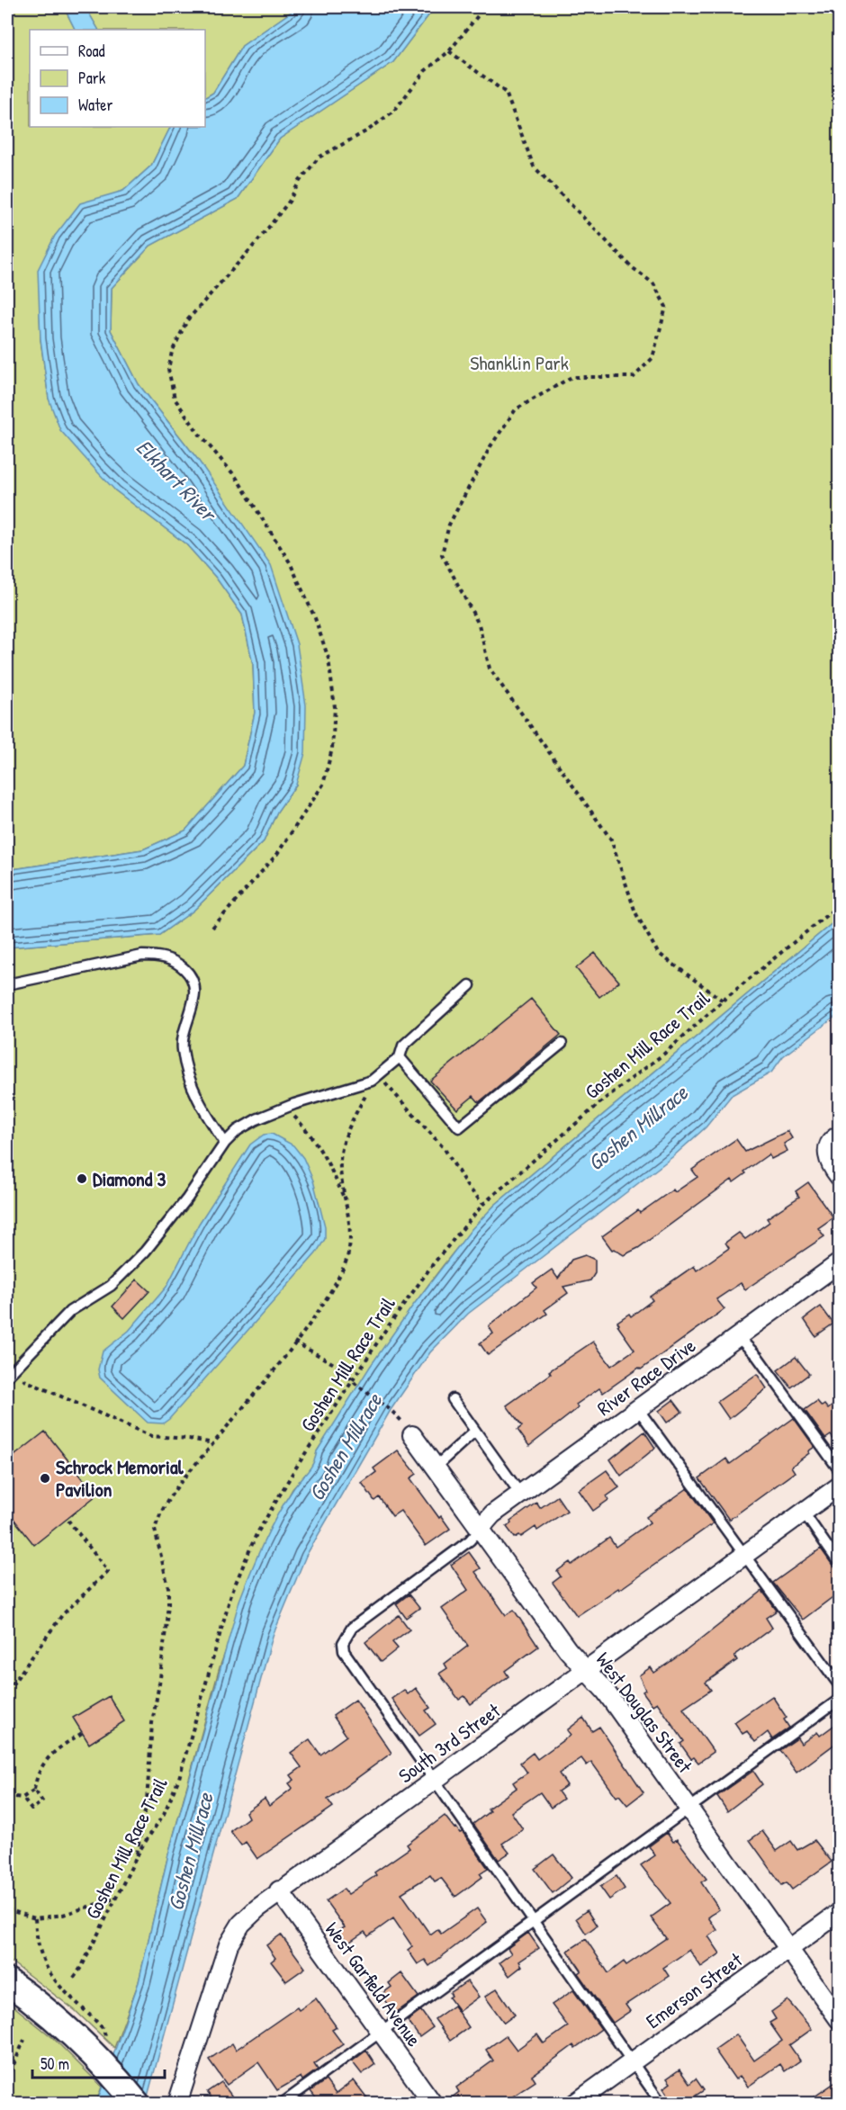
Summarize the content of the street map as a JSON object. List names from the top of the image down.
{
  "streets": {
    "street": [
      "River Race Drive",
      "West Douglas Street",
      "South 3rd Street",
      "West Garfield Avenue",
      "Emerson Street"
    ],
    "path": ["Goshen Mill Race Trail"]
  },
  "crossings": [
    ["River Race Drive", "West Douglas Street"],
    ["West Douglas Street", "South 3rd Street"],
    ["West Douglas Street", "Emerson Street"],
    ["South 3rd Street", "West Garfield Avenue"]
  ],
  "water": ["Elkhart River", "Goshen Millrace"],
  "parks": ["Shanklin Park"],
  "places": ["Diamond 3", "Schrock Memorial Pavilion"],
  "legend": ["Road", "Park", "Water"],
  "scale_bar": "50 m"
}
